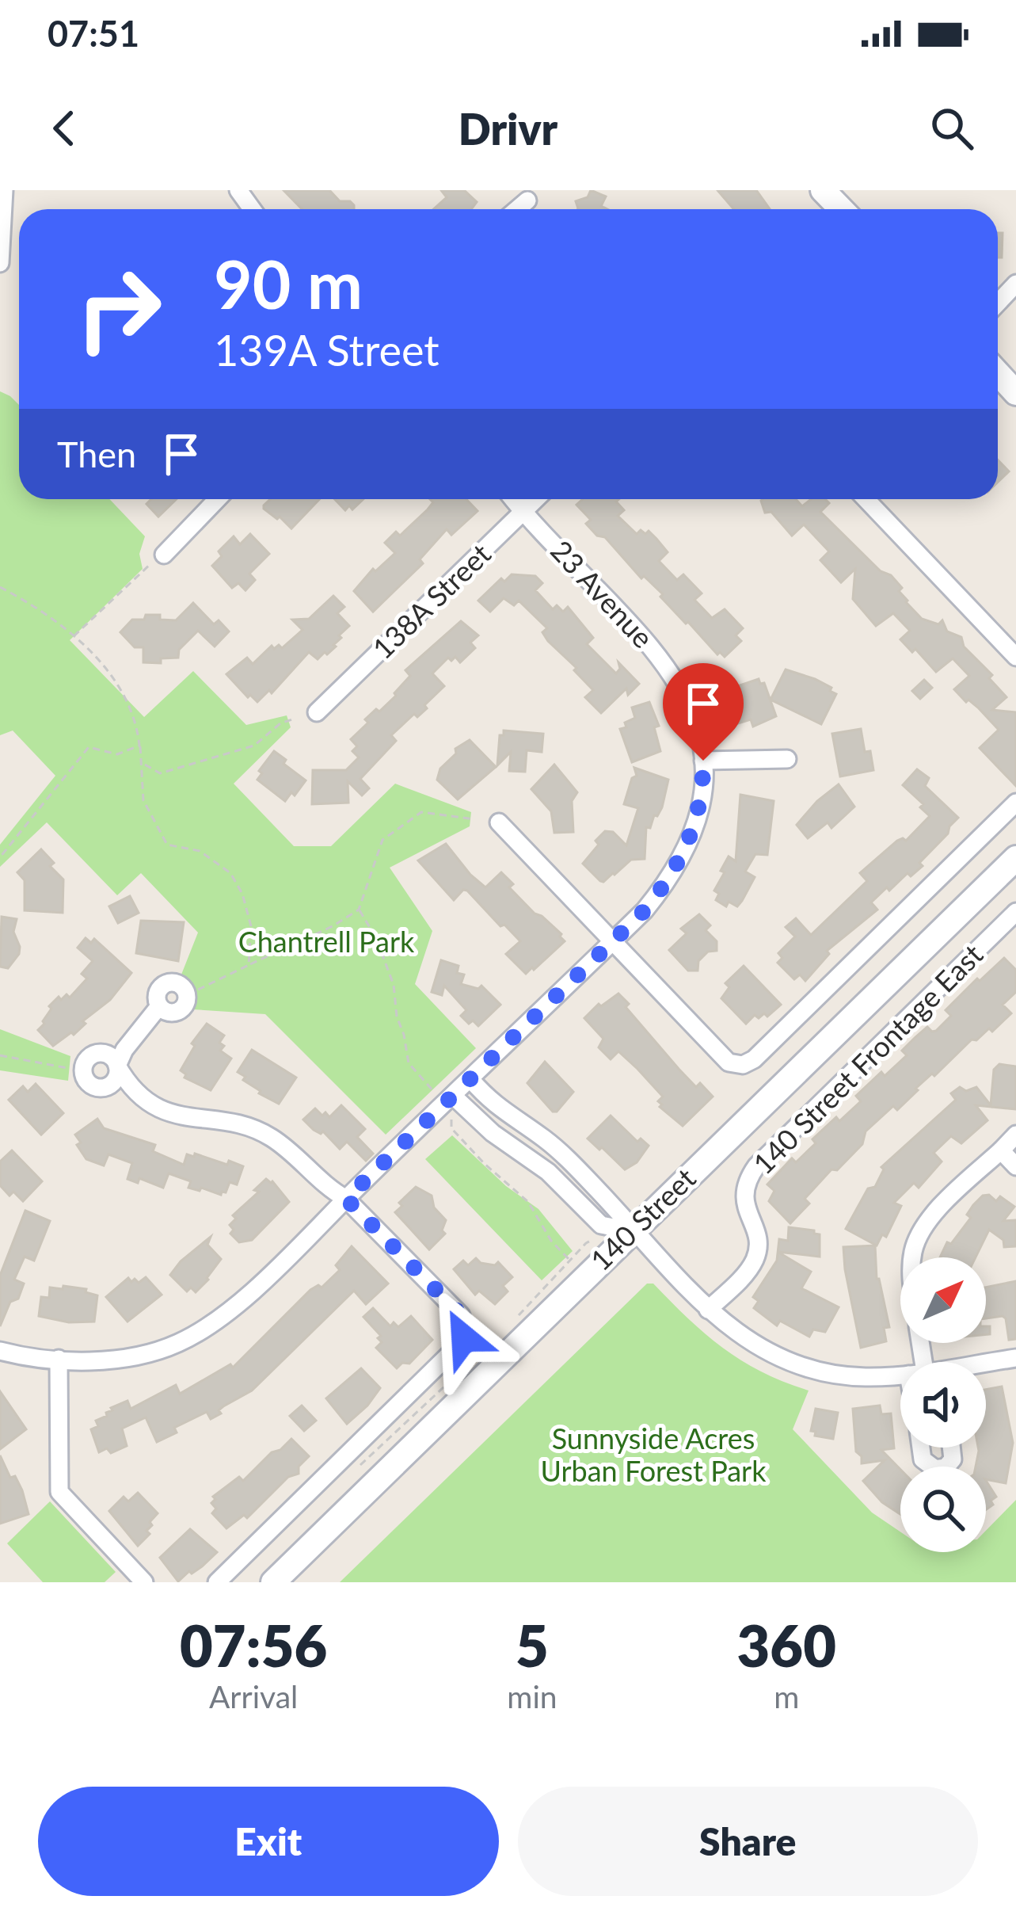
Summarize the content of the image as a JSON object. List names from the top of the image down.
{
  "streets": {
    "main road": ["140 Street"],
    "street": ["23 Avenue", "138A Street", "140 Street Frontage East"]
  },
  "crossings": [
    ["23 Avenue", "138A Street"]
  ],
  "parks": ["Chantrell Park", "Sunnyside Acres Urban Forest Park"],
  "north": "top right",
  "page": {
    "status": "07:51",
    "header": "Drivr",
    "turn": ["90 m", "139A Street"],
    "then": "Then",
    "eta": [
      "07:56",
      "Arrival",
      "5",
      "min",
      "360",
      "m"
    ],
    "buttons": ["Exit", "Share"]
  }
}
